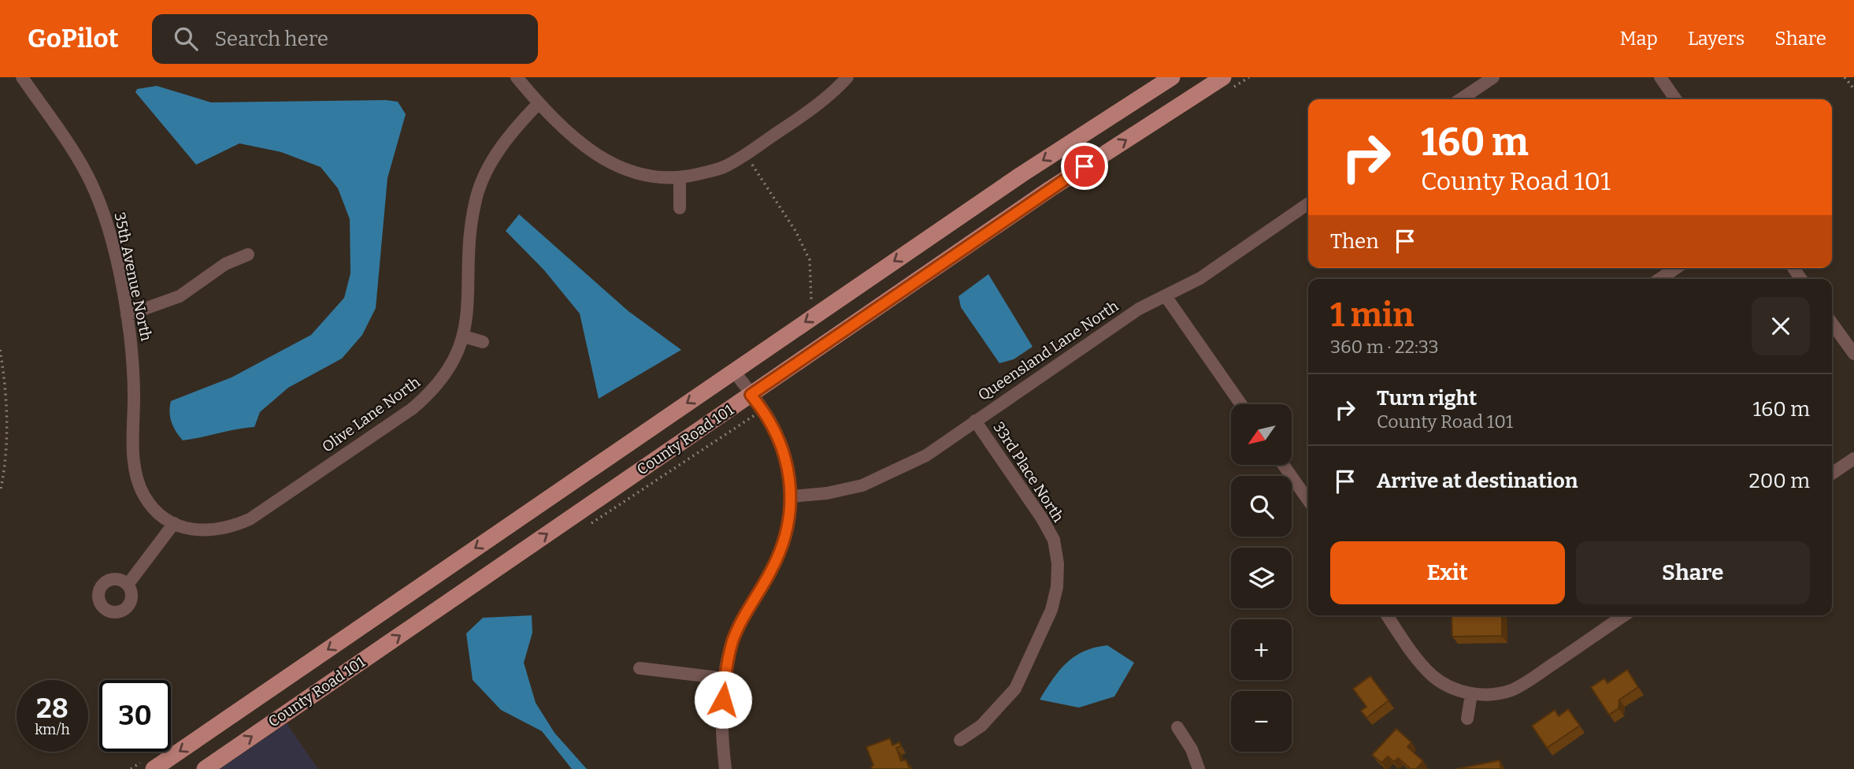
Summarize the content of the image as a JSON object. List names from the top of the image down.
{
  "streets": {
    "main road": ["County Road 101"],
    "street": [
      "35th Avenue North",
      "Queensland Lane North",
      "Olive Lane North",
      "33rd Place North"
    ]
  },
  "crossings": [
    ["35th Avenue North", "Olive Lane North"],
    ["Queensland Lane North", "33rd Place North"]
  ],
  "north": "bottom left",
  "page": {
    "header": "GoPilot",
    "search": "Search here",
    "nav": ["Map", "Layers", "Share"],
    "turn": ["160 m", "County Road 101"],
    "then": "Then",
    "heading": ["1 min", "360 m · 22:33"],
    "list": [
      {
        "name": "Turn right",
        "note": "County Road 101",
        "value": "160 m"
      },
      {
        "name": "Arrive at destination",
        "value": "200 m"
      }
    ],
    "map_buttons": ["+", "−"],
    "buttons": ["Exit", "Share"],
    "speed": "28 km/h",
    "limit": "30"
  }
}
